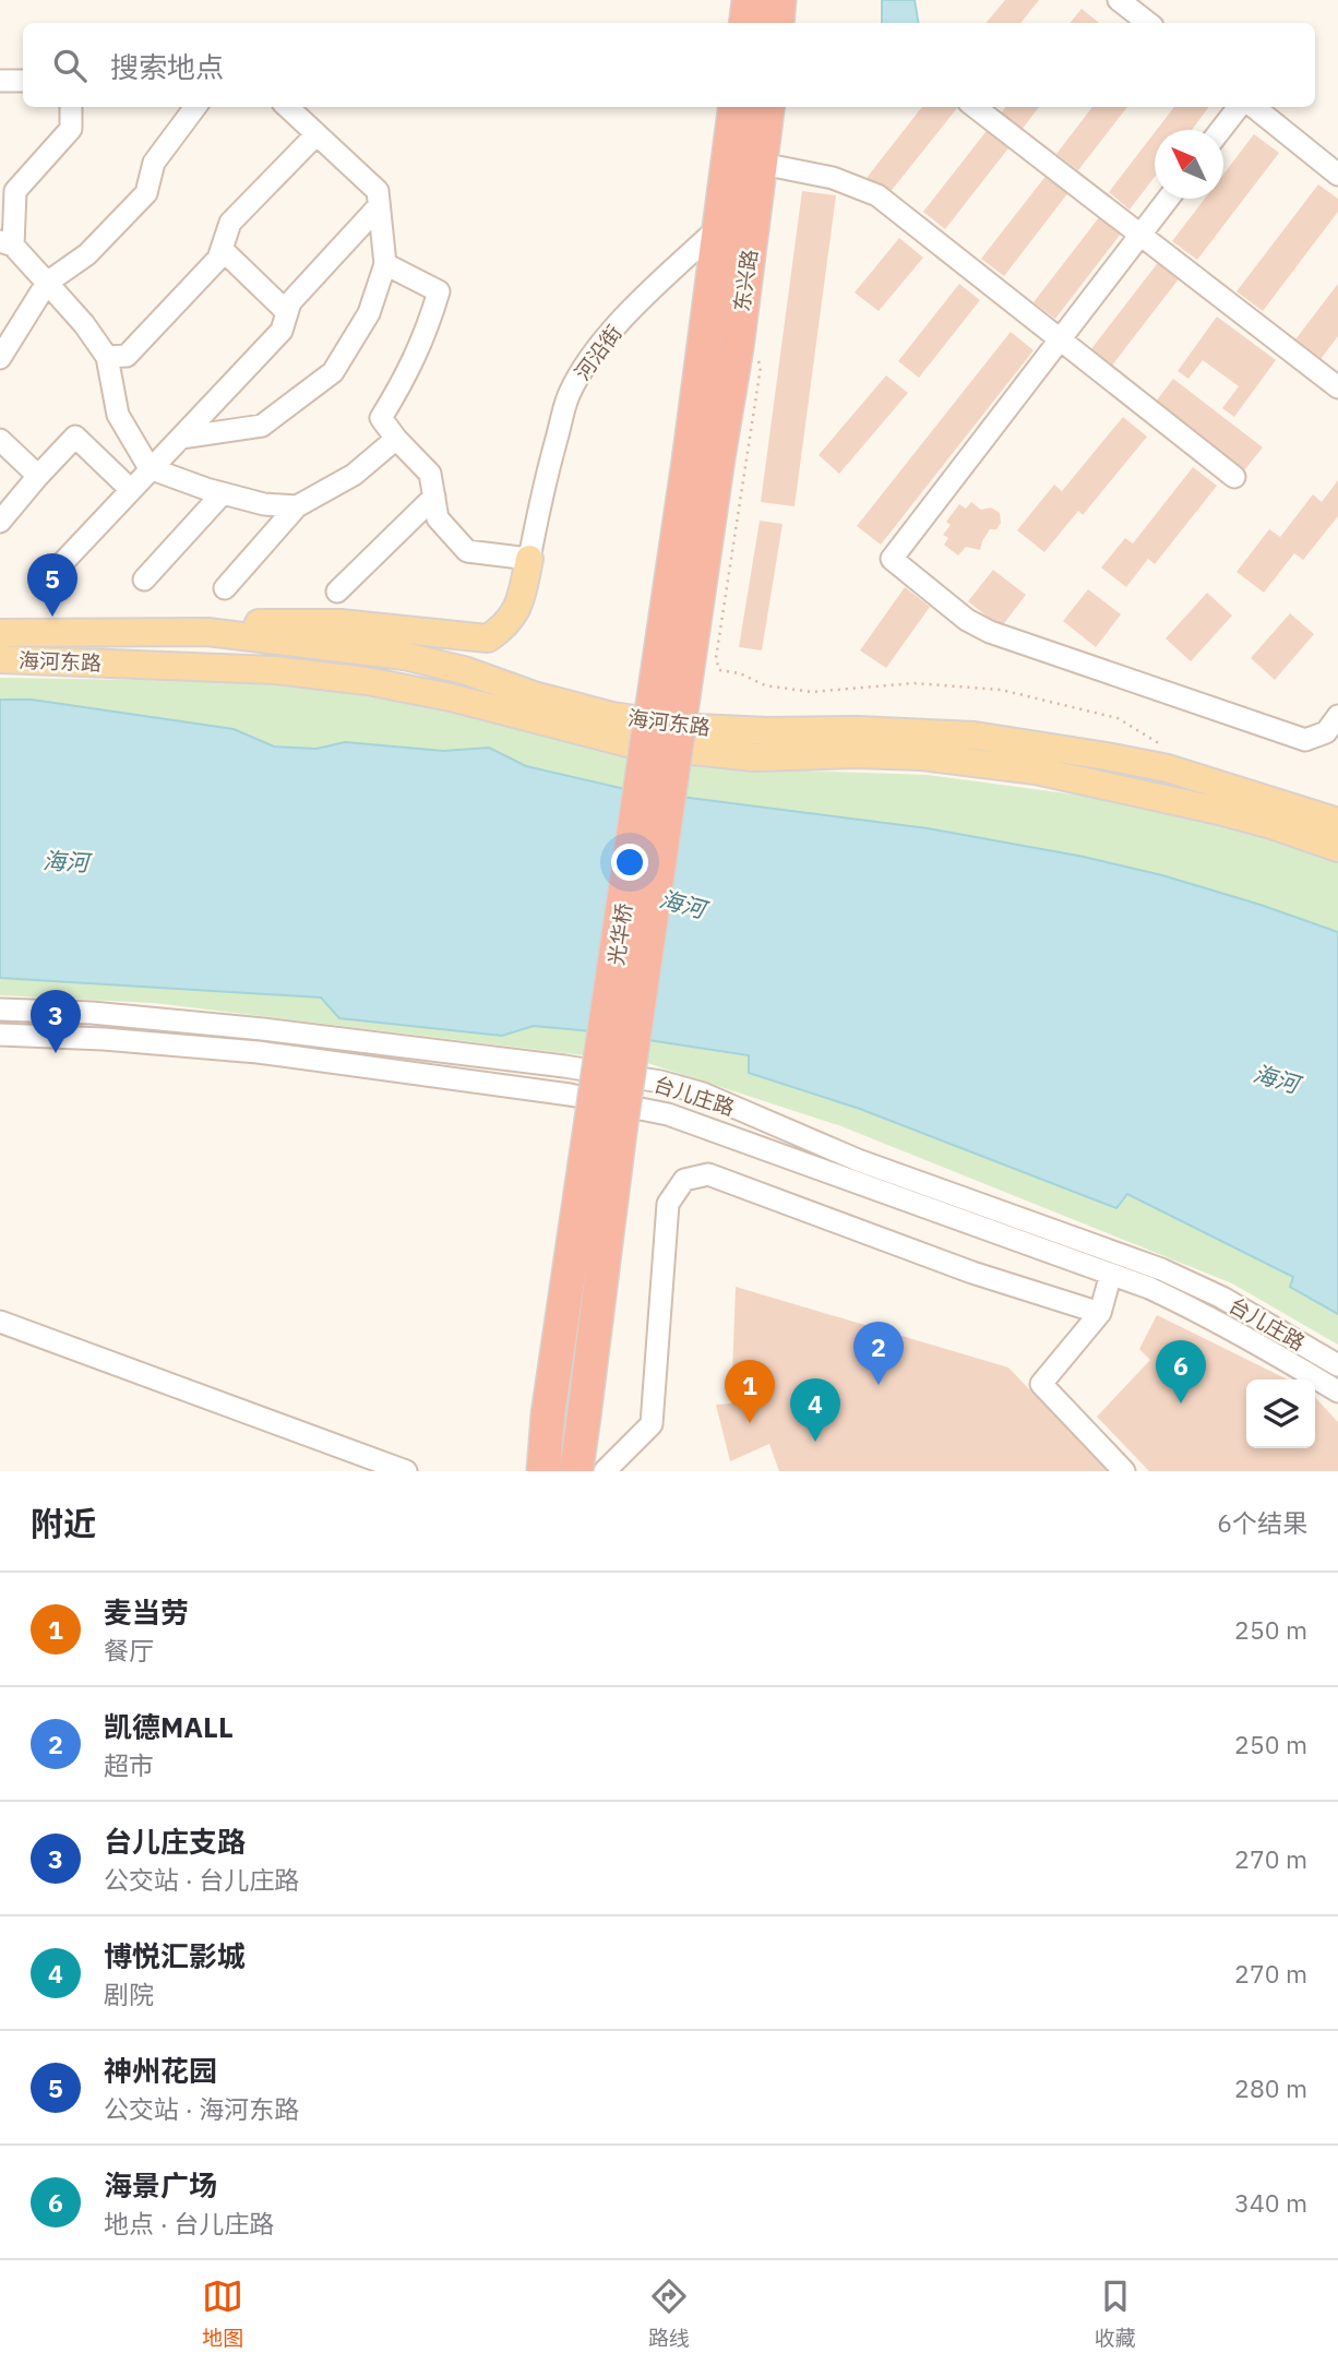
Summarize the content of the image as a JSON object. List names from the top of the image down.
{
  "streets": {
    "highway": ["东兴路", "光华桥"],
    "main road": ["海河东路"],
    "street": ["河沿街", "台儿庄路"]
  },
  "crossings": [
    ["东兴路", "河沿街"],
    ["东兴路", "光华桥"]
  ],
  "water": ["海河"],
  "north": "top left",
  "page": {
    "search": "搜索地点",
    "pins": [
      "5",
      "3",
      "2",
      "6",
      "1",
      "4"
    ],
    "heading": ["附近", "6个结果"],
    "list": [
      {
        "mark": "1",
        "name": "麦当劳",
        "note": "餐厅",
        "value": "250 m"
      },
      {
        "mark": "2",
        "name": "凯德MALL",
        "note": "超市",
        "value": "250 m"
      },
      {
        "mark": "3",
        "name": "台儿庄支路",
        "note": "公交站 · 台儿庄路",
        "value": "270 m"
      },
      {
        "mark": "4",
        "name": "博悦汇影城",
        "note": "剧院",
        "value": "270 m"
      },
      {
        "mark": "5",
        "name": "神州花园",
        "note": "公交站 · 海河东路",
        "value": "280 m"
      },
      {
        "mark": "6",
        "name": "海景广场",
        "note": "地点 · 台儿庄路",
        "value": "340 m"
      }
    ],
    "nav": ["地图", "路线", "收藏"]
  }
}
